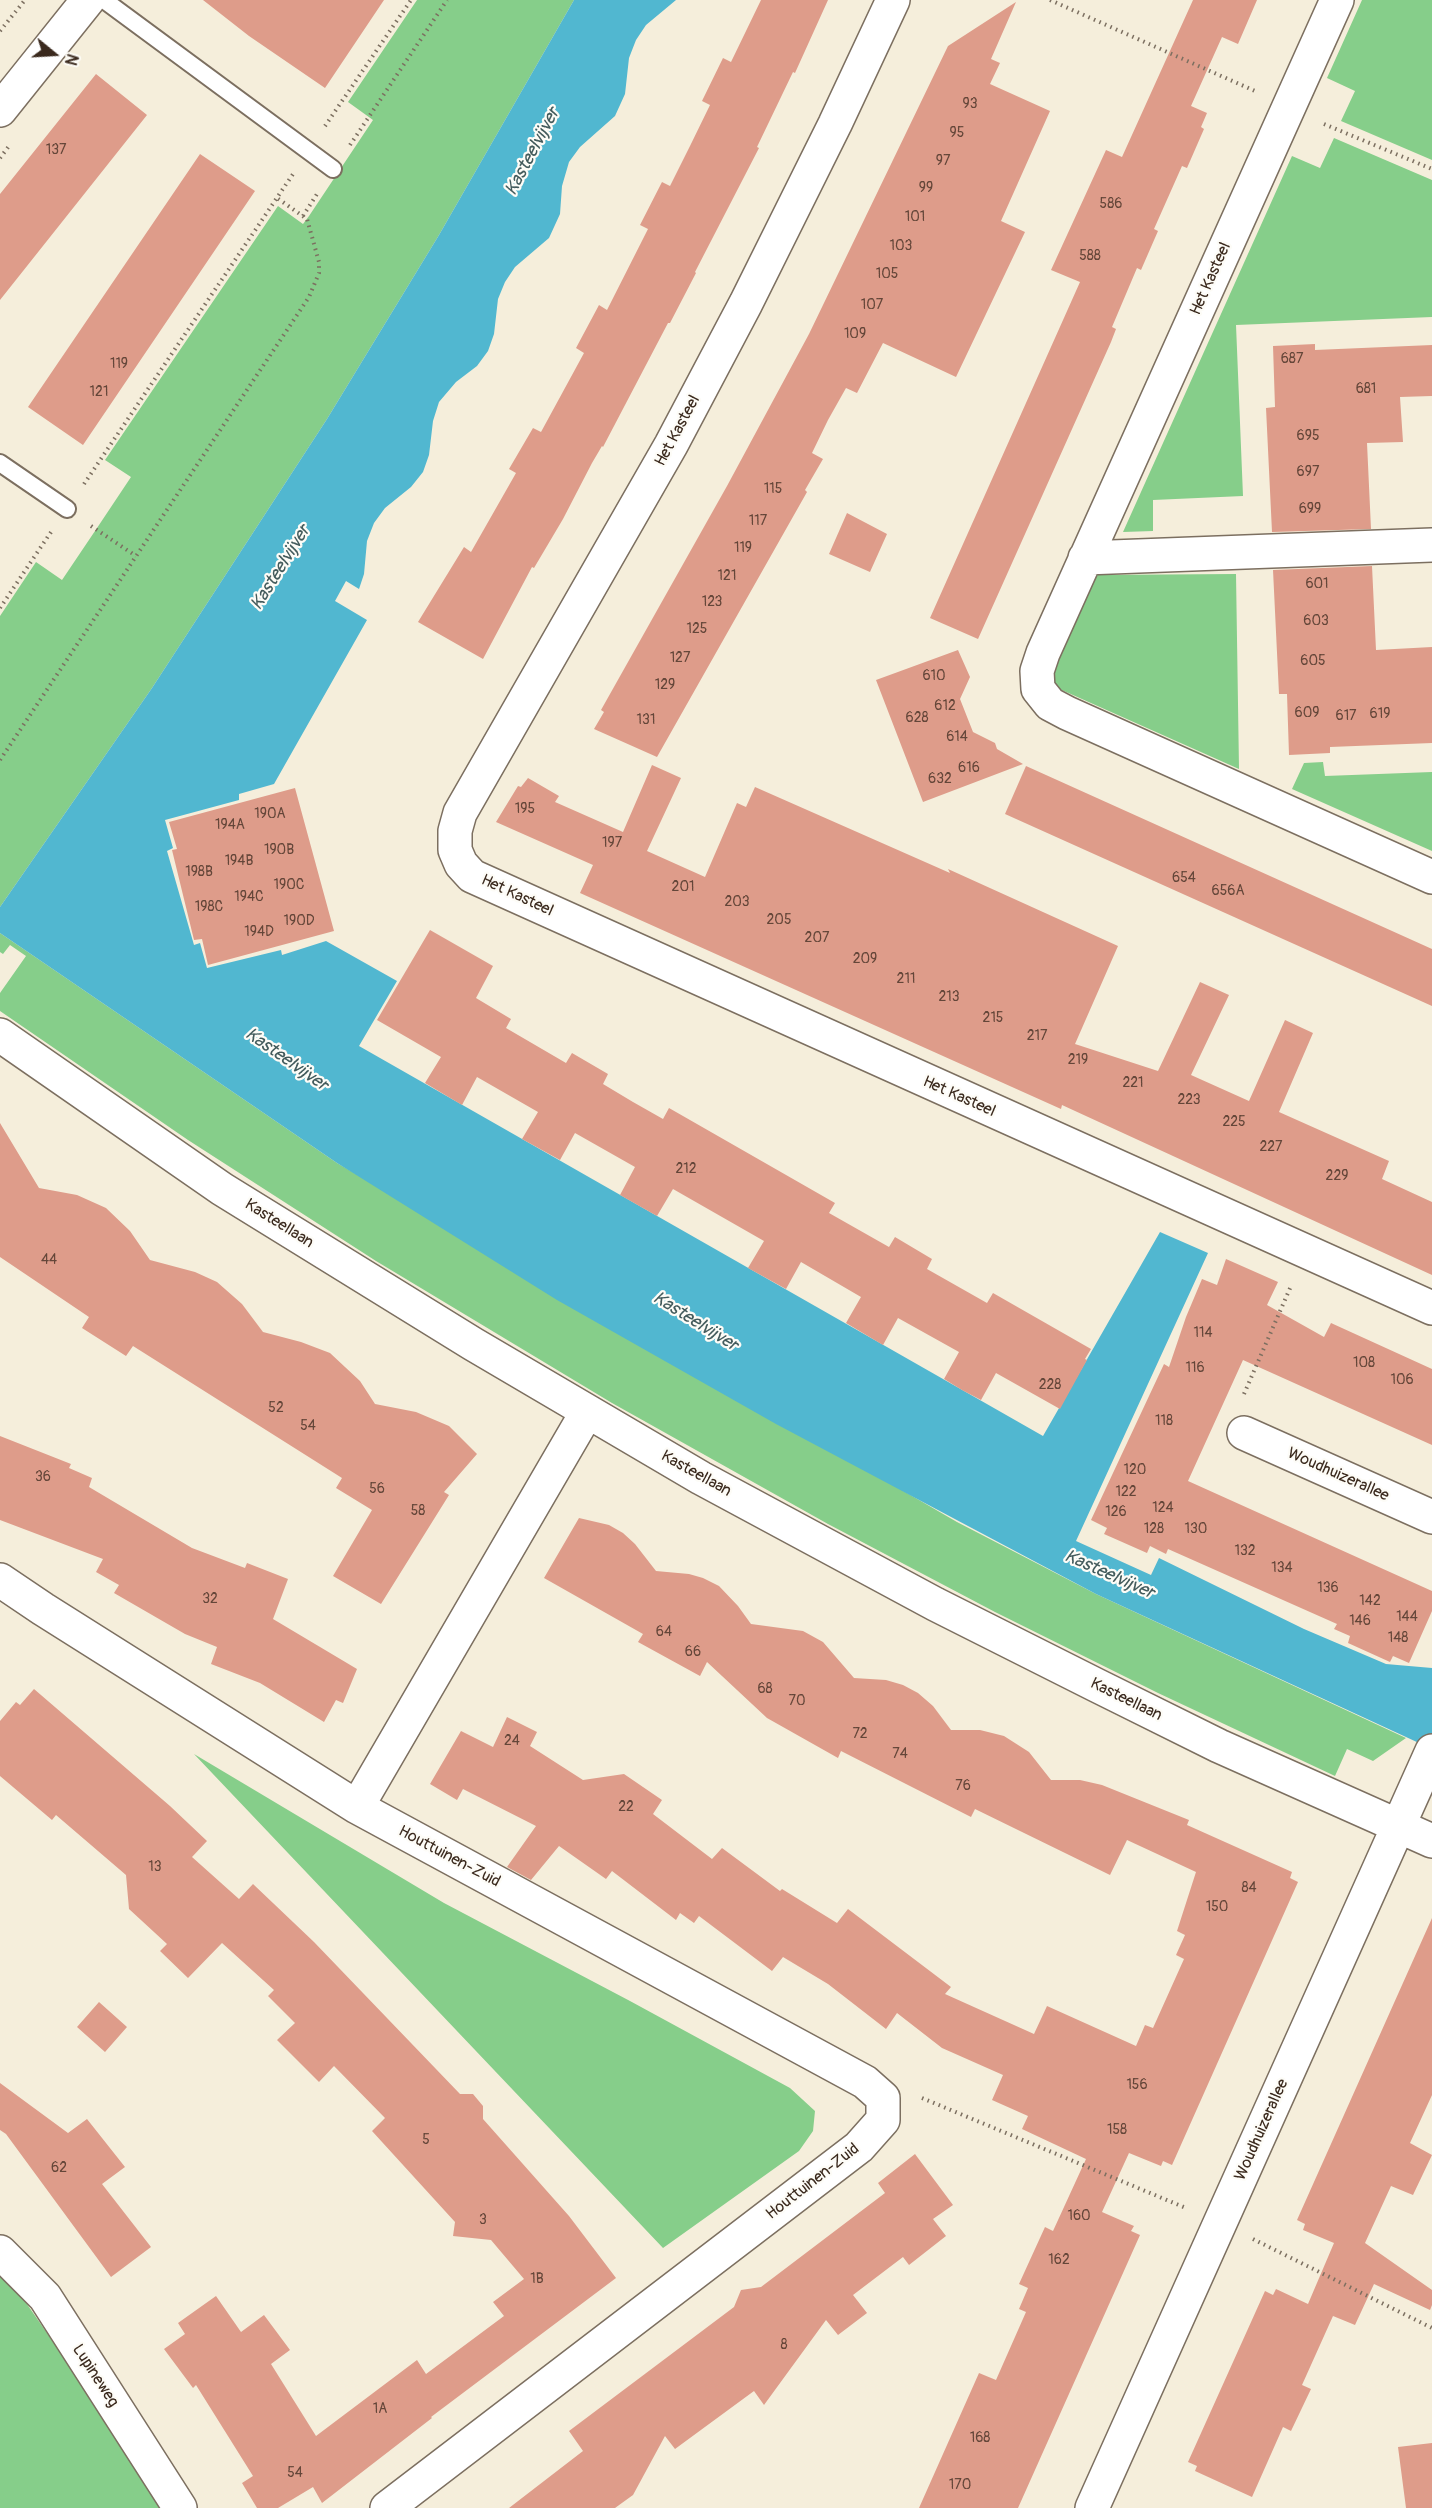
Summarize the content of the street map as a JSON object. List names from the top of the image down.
{
  "streets": {
    "street": [
      "Het Kasteel",
      "Kasteellaan",
      "Woudhuizerallee",
      "Houttuinen-Zuid",
      "Lupineweg"
    ]
  },
  "crossings": [
    ["Kasteellaan", "Woudhuizerallee"]
  ],
  "water": ["Kasteelvijver"],
  "house_numbers": [
    "93",
    "95",
    "137",
    "97",
    "99",
    "586",
    "101",
    "103",
    "588",
    "105",
    "107",
    "109",
    "687",
    "119",
    "681",
    "121",
    "695",
    "697",
    "115",
    "699",
    "117",
    "119",
    "121",
    "601",
    "123",
    "603",
    "125",
    "127",
    "605",
    "610",
    "129",
    "612",
    "609",
    "619",
    "617",
    "628",
    "131",
    "614",
    "616",
    "632",
    "195",
    "190A",
    "194A",
    "197",
    "190B",
    "194B",
    "198B",
    "654",
    "190C",
    "201",
    "656A",
    "194C",
    "203",
    "198C",
    "205",
    "190D",
    "194D",
    "207",
    "209",
    "211",
    "213",
    "215",
    "217",
    "219",
    "221",
    "223",
    "225",
    "227",
    "212",
    "229",
    "44",
    "114",
    "108",
    "116",
    "106",
    "228",
    "52",
    "118",
    "54",
    "120",
    "36",
    "56",
    "122",
    "124",
    "58",
    "126",
    "128",
    "130",
    "132",
    "134",
    "136",
    "32",
    "142",
    "144",
    "146",
    "64",
    "148",
    "66",
    "68",
    "70",
    "72",
    "24",
    "74",
    "76",
    "22",
    "13",
    "84",
    "150",
    "156",
    "158",
    "5",
    "62",
    "160",
    "3",
    "162",
    "1B",
    "8",
    "1A",
    "168",
    "54",
    "170"
  ],
  "north": "right"
}
